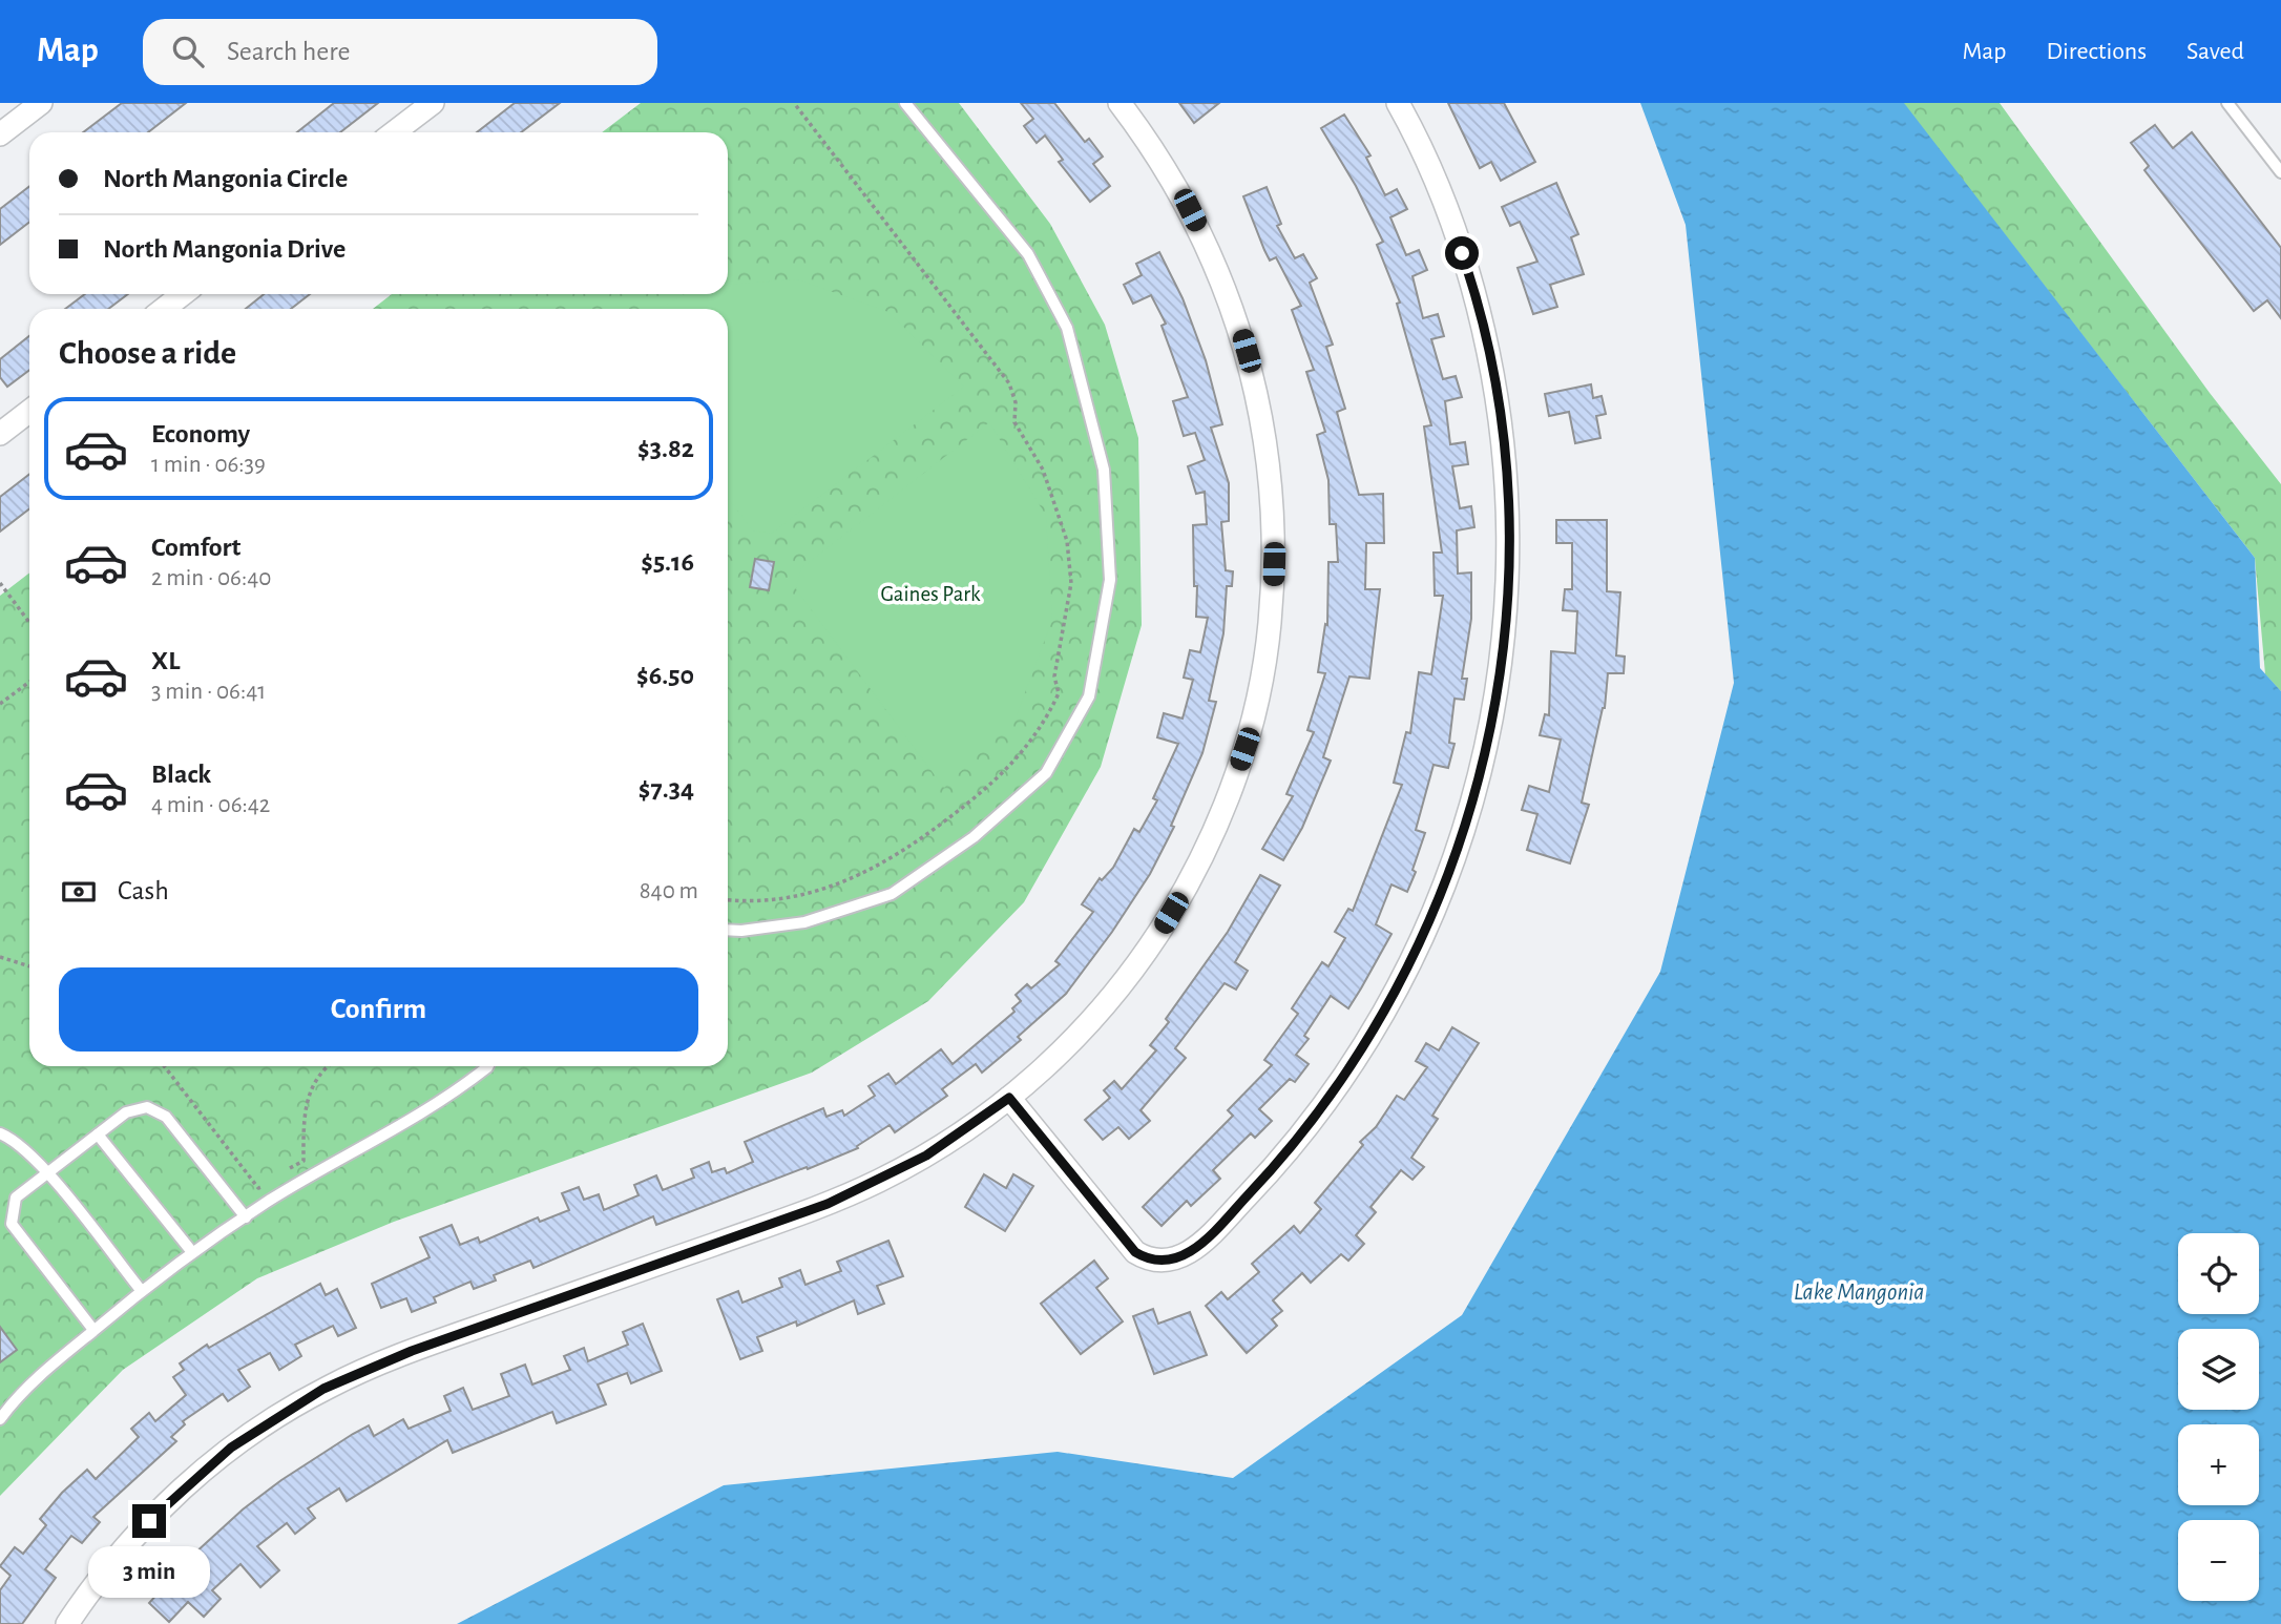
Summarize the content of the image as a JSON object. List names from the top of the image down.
{
  "water": ["Lake Mangonia"],
  "parks": ["Gaines Park"],
  "page": {
    "header": "Map",
    "search": "Search here",
    "nav": ["Map", "Directions", "Saved"],
    "banner": ["North Mangonia Circle", "North Mangonia Drive"],
    "heading": "Choose a ride",
    "list": [
      {
        "name": "Economy",
        "note": "1 min · 06:39",
        "value": "$3.82"
      },
      {
        "name": "Comfort",
        "note": "2 min · 06:40",
        "value": "$5.16"
      },
      {
        "name": "XL",
        "note": "3 min · 06:41",
        "value": "$6.50"
      },
      {
        "name": "Black",
        "note": "4 min · 06:42",
        "value": "$7.34"
      }
    ],
    "pay": ["Cash", "840 m"],
    "buttons": "Confirm",
    "map_buttons": ["+", "−"],
    "bubble": "3 min"
  }
}
